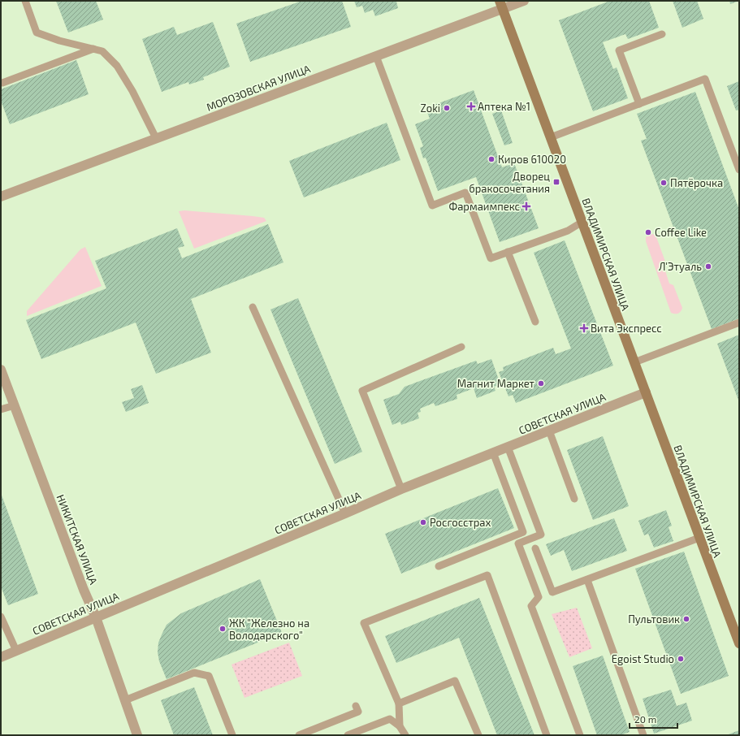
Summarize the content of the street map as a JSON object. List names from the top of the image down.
{
  "streets": {
    "main road": ["ВЛАДИМИРСКАЯ УЛИЦА"],
    "street": ["МОРОЗОВСКАЯ УЛИЦА", "СОВЕТСКАЯ УЛИЦА", "НИКИТСКАЯ УЛИЦА"]
  },
  "crossings": [
    ["МОРОЗОВСКАЯ УЛИЦА", "ВЛАДИМИРСКАЯ УЛИЦА"],
    ["ВЛАДИМИРСКАЯ УЛИЦА", "СОВЕТСКАЯ УЛИЦА"],
    ["СОВЕТСКАЯ УЛИЦА", "НИКИТСКАЯ УЛИЦА"]
  ],
  "places": {
    "health": ["Аптека №1", "Фармаимпекс", "Вита Экспресс"],
    "other": [
      "Zoki",
      "Киров 610020",
      "Пятёрочка",
      "Coffee Like",
      "Л'Этуаль",
      "Магнит Маркет",
      "Росгосстрах",
      "Пультовик",
      "ЖК \"Железно на Володарского\"",
      "Egoist Studio"
    ],
    "transit": ["Дворец бракосочетания"]
  },
  "scale_bar": "20 m"
}
